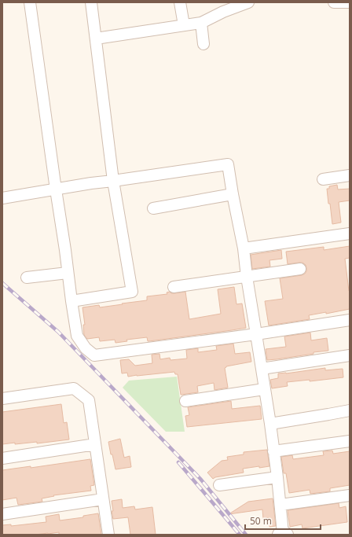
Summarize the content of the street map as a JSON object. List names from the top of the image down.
{
  "scale_bar": "50 m"
}
